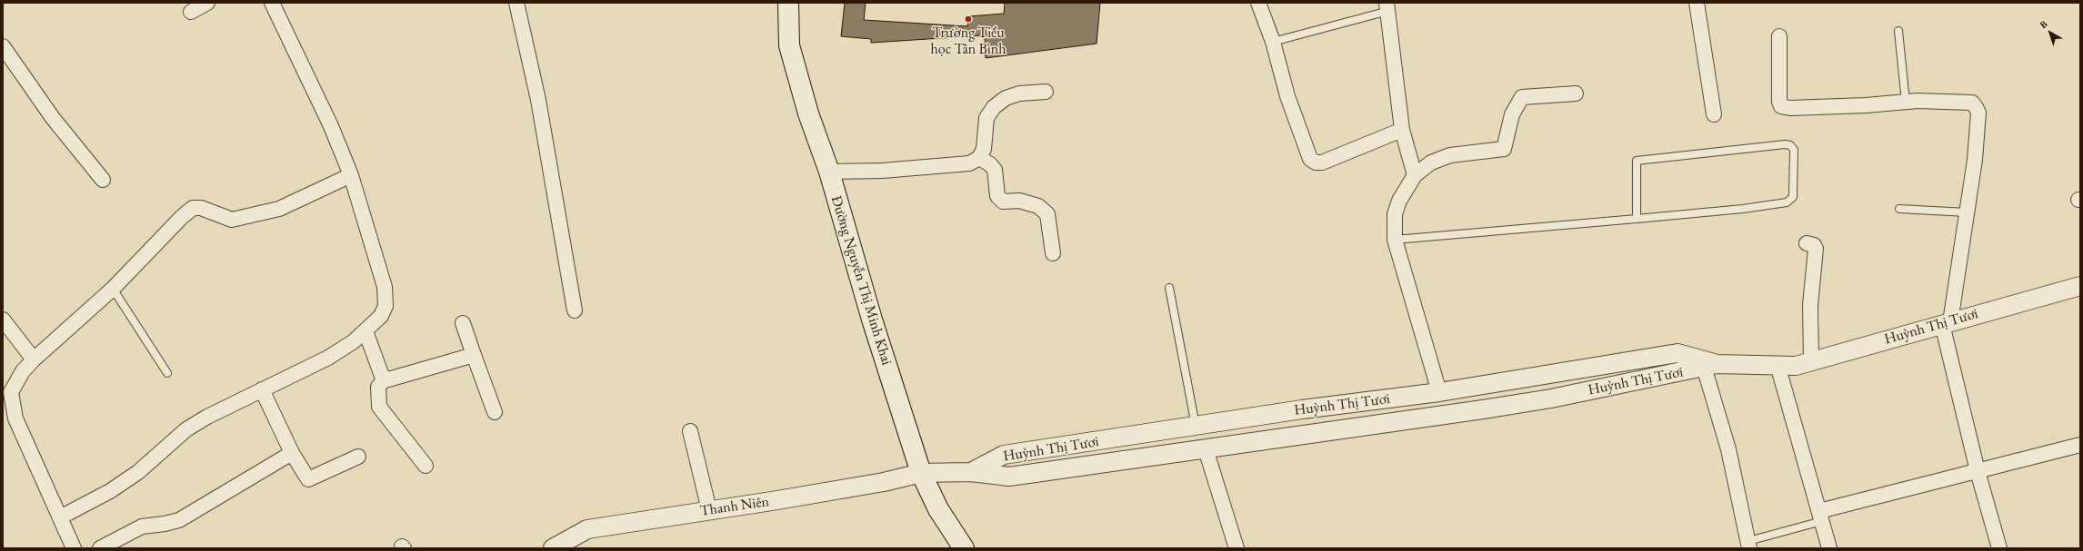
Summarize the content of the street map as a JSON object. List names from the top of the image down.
{
  "streets": {
    "main road": ["Đường Nguyễn Thị Minh Khai"],
    "street": ["Huỳnh Thị Tươi", "Thanh Niên"]
  },
  "crossings": [
    ["Đường Nguyễn Thị Minh Khai", "Huỳnh Thị Tươi"],
    ["Đường Nguyễn Thị Minh Khai", "Thanh Niên"],
    ["Huỳnh Thị Tươi", "Thanh Niên"]
  ],
  "places": ["Trường Tiểu học Tân Bình"],
  "north": "top left"
}
